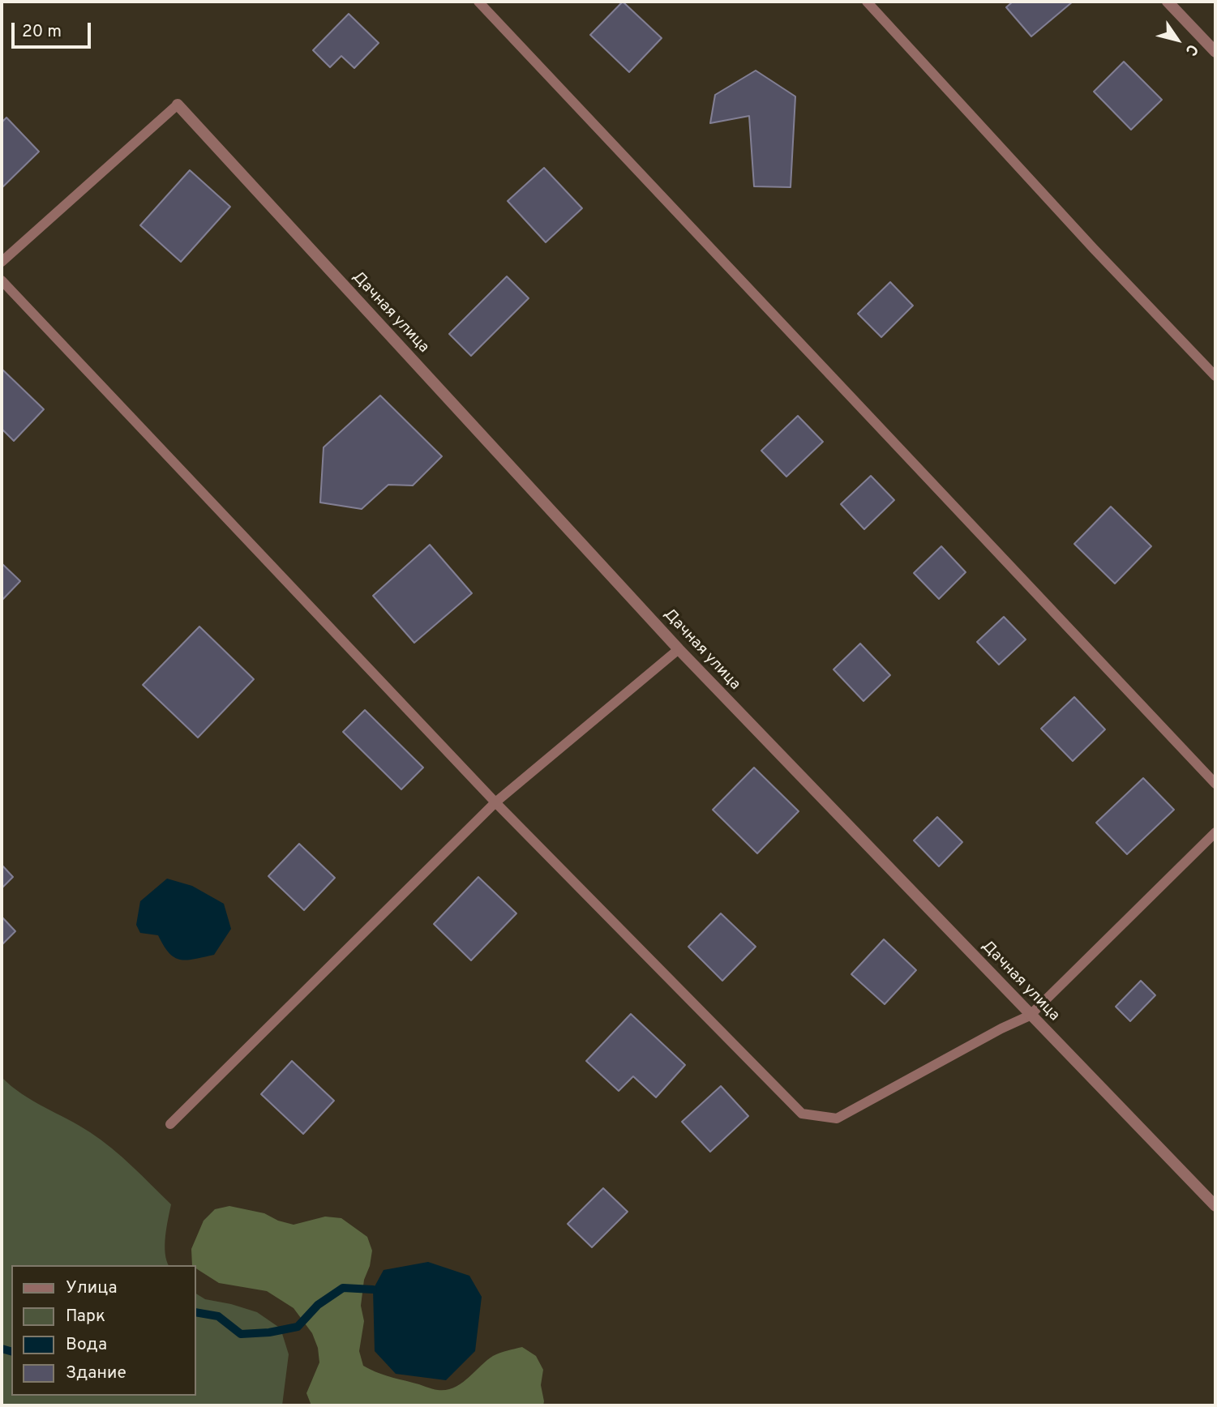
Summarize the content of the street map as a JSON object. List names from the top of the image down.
{
  "streets": {
    "street": ["Дачная улица"]
  },
  "legend": [
    "Улица",
    "Парк",
    "Вода",
    "Здание"
  ],
  "scale_bar": "20 m",
  "north": "bottom right"
}
